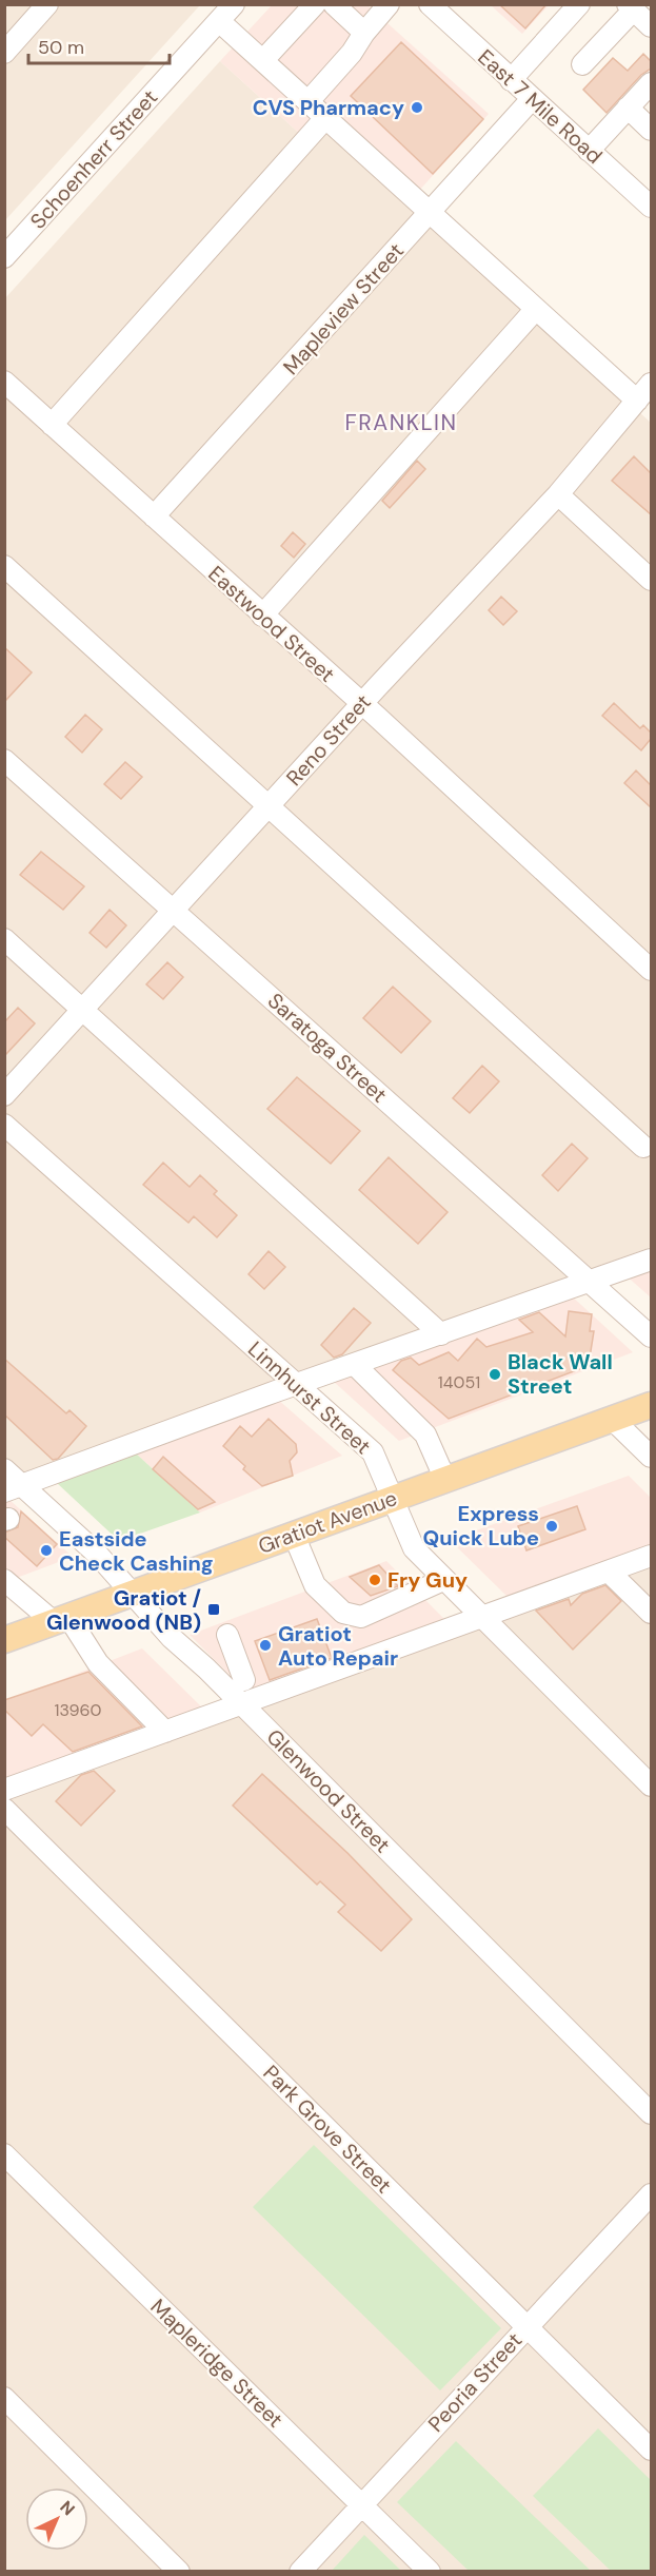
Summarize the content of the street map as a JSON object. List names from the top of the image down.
{
  "streets": {
    "main road": ["Gratiot Avenue"],
    "street": [
      "East 7 Mile Road",
      "Schoenherr Street",
      "Mapleview Street",
      "Eastwood Street",
      "Reno Street",
      "Saratoga Street",
      "Linnhurst Street",
      "Glenwood Street",
      "Park Grove Street",
      "Mapleridge Street",
      "Peoria Street"
    ]
  },
  "crossings": [
    ["East 7 Mile Road", "Mapleview Street"],
    ["Mapleview Street", "Eastwood Street"],
    ["Eastwood Street", "Reno Street"],
    ["Reno Street", "Saratoga Street"],
    ["Linnhurst Street", "Gratiot Avenue"],
    ["Gratiot Avenue", "Glenwood Street"],
    ["Park Grove Street", "Peoria Street"],
    ["Mapleridge Street", "Peoria Street"]
  ],
  "districts": ["FRANKLIN"],
  "places": {
    "other": [
      "CVS Pharmacy",
      "Black Wall Street",
      "Express Quick Lube",
      "Eastside Check Cashing",
      "Fry Guy",
      "Gratiot Auto Repair"
    ],
    "transit": ["Gratiot / Glenwood (NB)"]
  },
  "house_numbers": ["14051", "13960"],
  "scale_bar": "50 m",
  "north": "top right"
}
